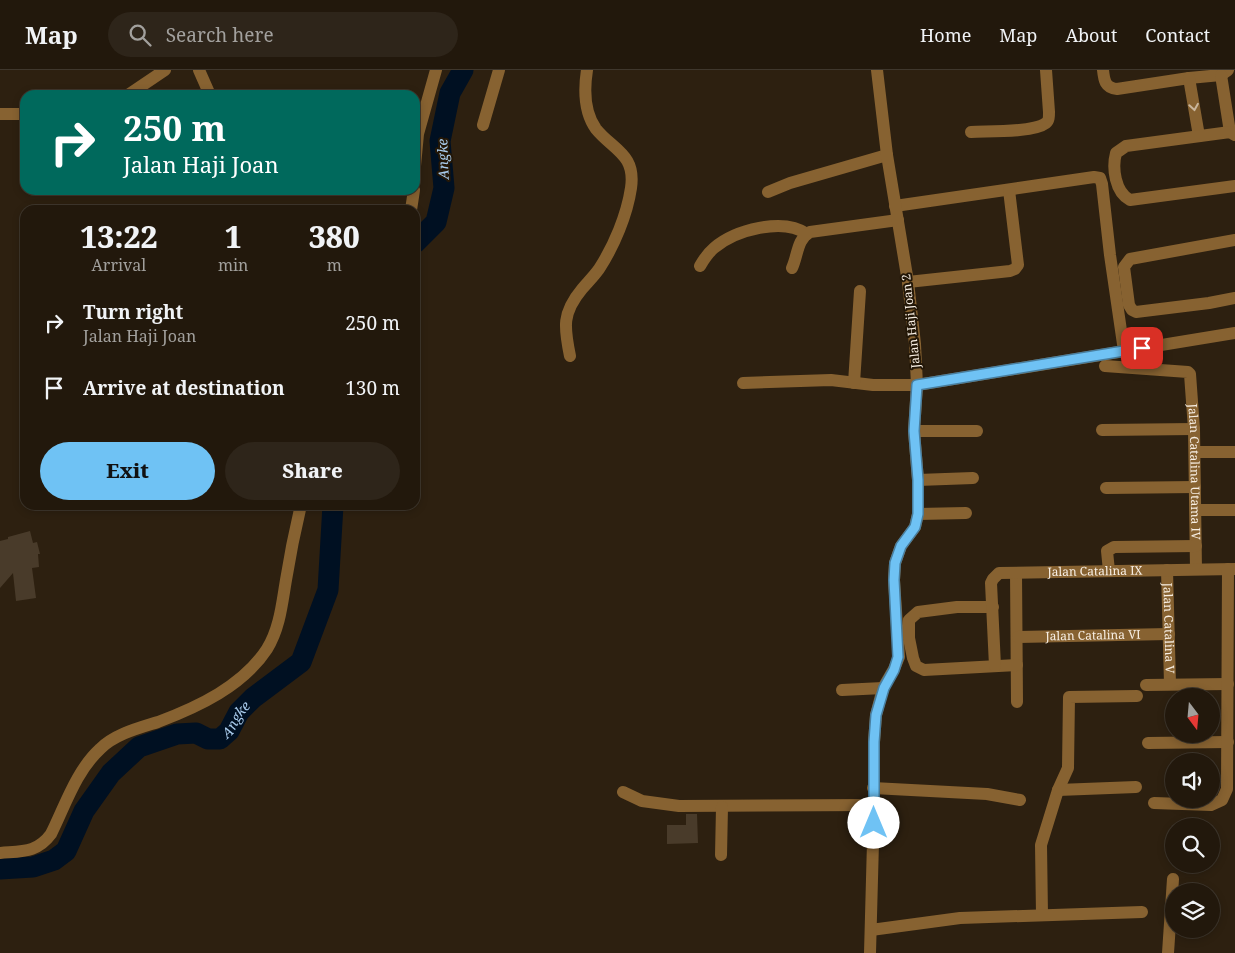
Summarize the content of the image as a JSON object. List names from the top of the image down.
{
  "streets": {
    "street": [
      "Jalan Haji Joan 2",
      "Jalan Catalina Utama IV",
      "Jalan Catalina IX",
      "Jalan Catalina V",
      "Jalan Catalina VI"
    ]
  },
  "crossings": [
    ["Jalan Catalina Utama IV", "Jalan Catalina IX"],
    ["Jalan Catalina IX", "Jalan Catalina V"],
    ["Jalan Catalina V", "Jalan Catalina VI"]
  ],
  "water": ["Angke"],
  "north": "bottom",
  "page": {
    "header": "Map",
    "search": "Search here",
    "nav": [
      "Home",
      "Map",
      "About",
      "Contact"
    ],
    "turn": ["250 m", "Jalan Haji Joan"],
    "eta": [
      "13:22",
      "Arrival",
      "1",
      "min",
      "380",
      "m"
    ],
    "list": [
      {
        "name": "Turn right",
        "note": "Jalan Haji Joan",
        "value": "250 m"
      },
      {
        "name": "Arrive at destination",
        "value": "130 m"
      }
    ],
    "buttons": ["Exit", "Share"]
  }
}
